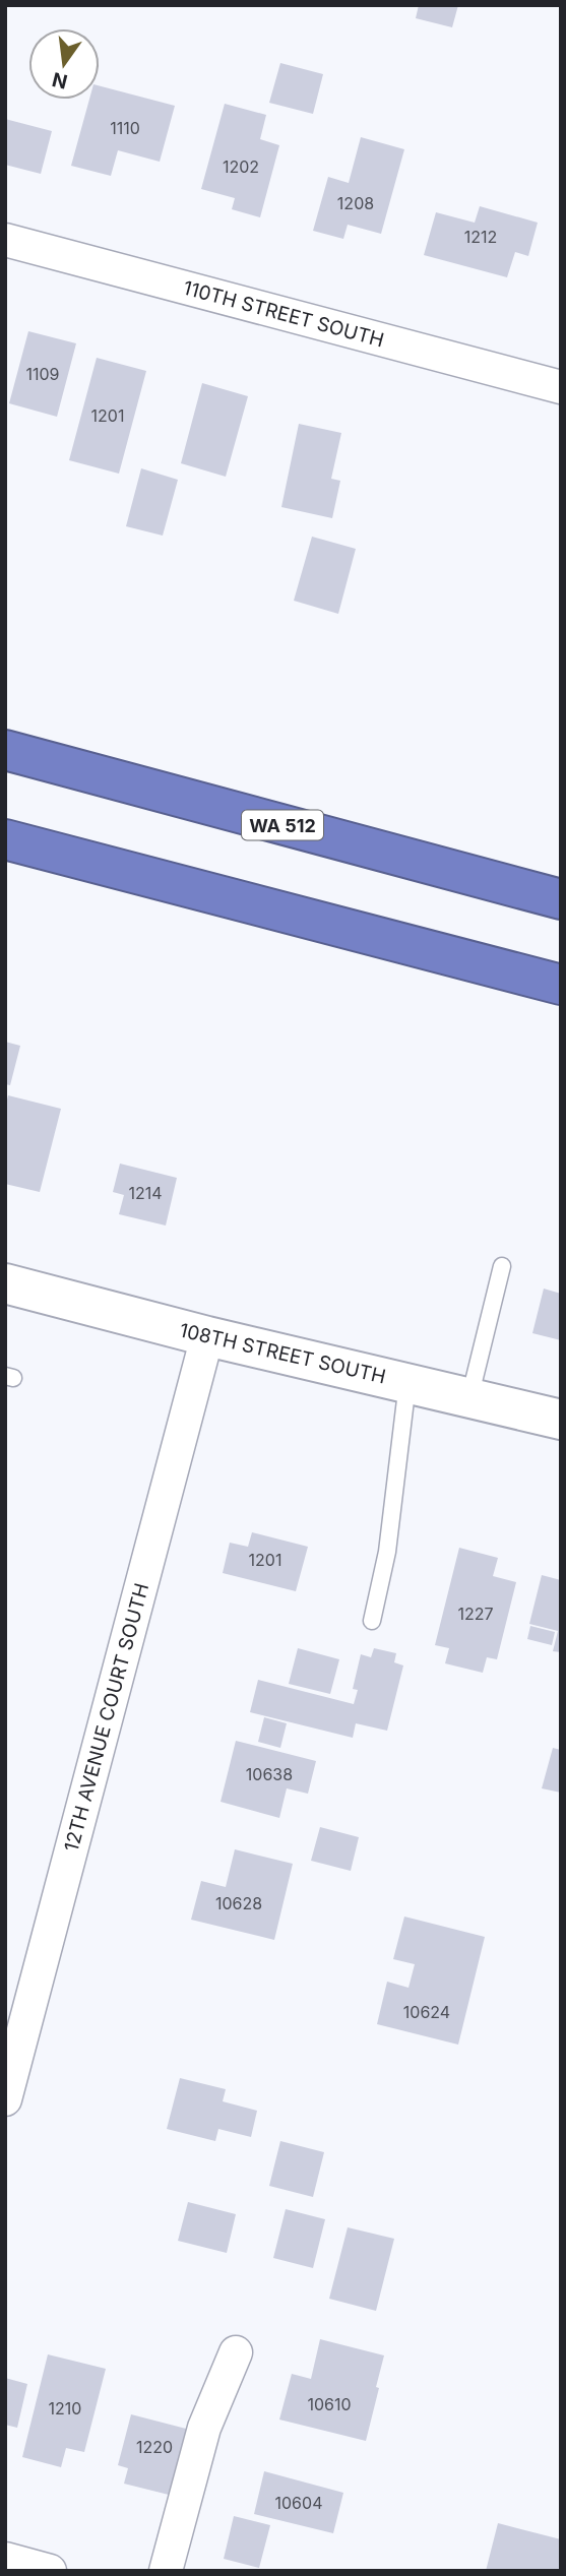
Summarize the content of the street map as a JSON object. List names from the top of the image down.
{
  "streets": {
    "highway": ["WA 512"],
    "street": ["110TH STREET SOUTH", "108TH STREET SOUTH", "12TH AVENUE COURT SOUTH"]
  },
  "crossings": [
    ["108TH STREET SOUTH", "12TH AVENUE COURT SOUTH"]
  ],
  "house_numbers": [
    "1110",
    "1202",
    "1208",
    "1212",
    "1109",
    "1201",
    "1214",
    "1201",
    "1227",
    "10638",
    "10628",
    "10624",
    "10610",
    "1210",
    "1220",
    "10604"
  ],
  "north": "bottom"
}
